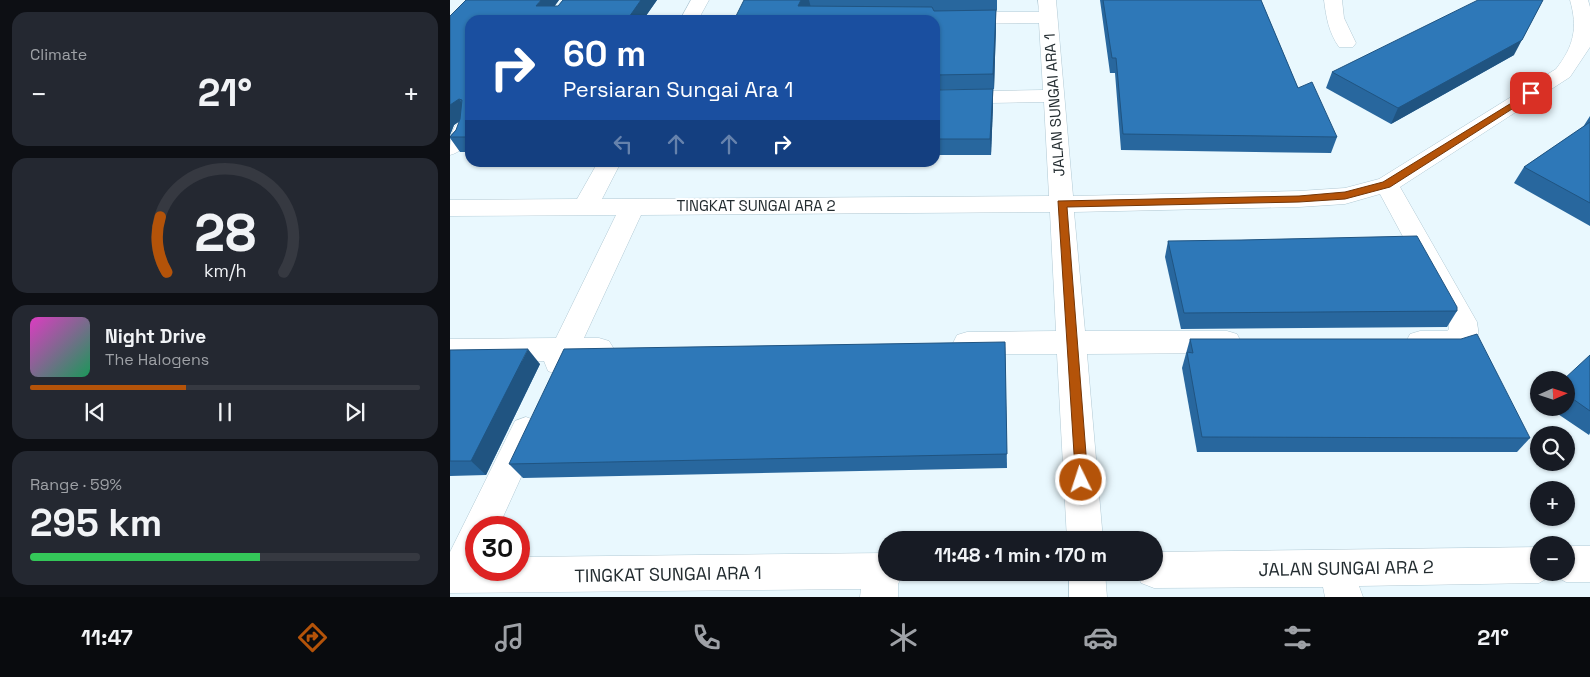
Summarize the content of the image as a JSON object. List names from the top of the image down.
{
  "streets": {
    "street": [
      "JALAN SUNGAI ARA 1",
      "TINGKAT SUNGAI ARA 2",
      "JALAN SUNGAI ARA 2",
      "TINGKAT SUNGAI ARA 1"
    ]
  },
  "crossings": [
    ["JALAN SUNGAI ARA 1", "TINGKAT SUNGAI ARA 2"]
  ],
  "north": "right",
  "page": {
    "tile": [
      "Climate",
      ["Range · 59%", "295 km"]
    ],
    "turn": ["60 m", "Persiaran Sungai Ara 1"],
    "heat": ["−", "21°", "+"],
    "song": ["Night Drive", "The Halogens"],
    "map_buttons": ["+", "−"],
    "limit": "30",
    "trip": "11:48 · 1 min · 170 m",
    "tabs": ["11:47", "21°"],
    "gauge": ["28", "km/h"]
  }
}
